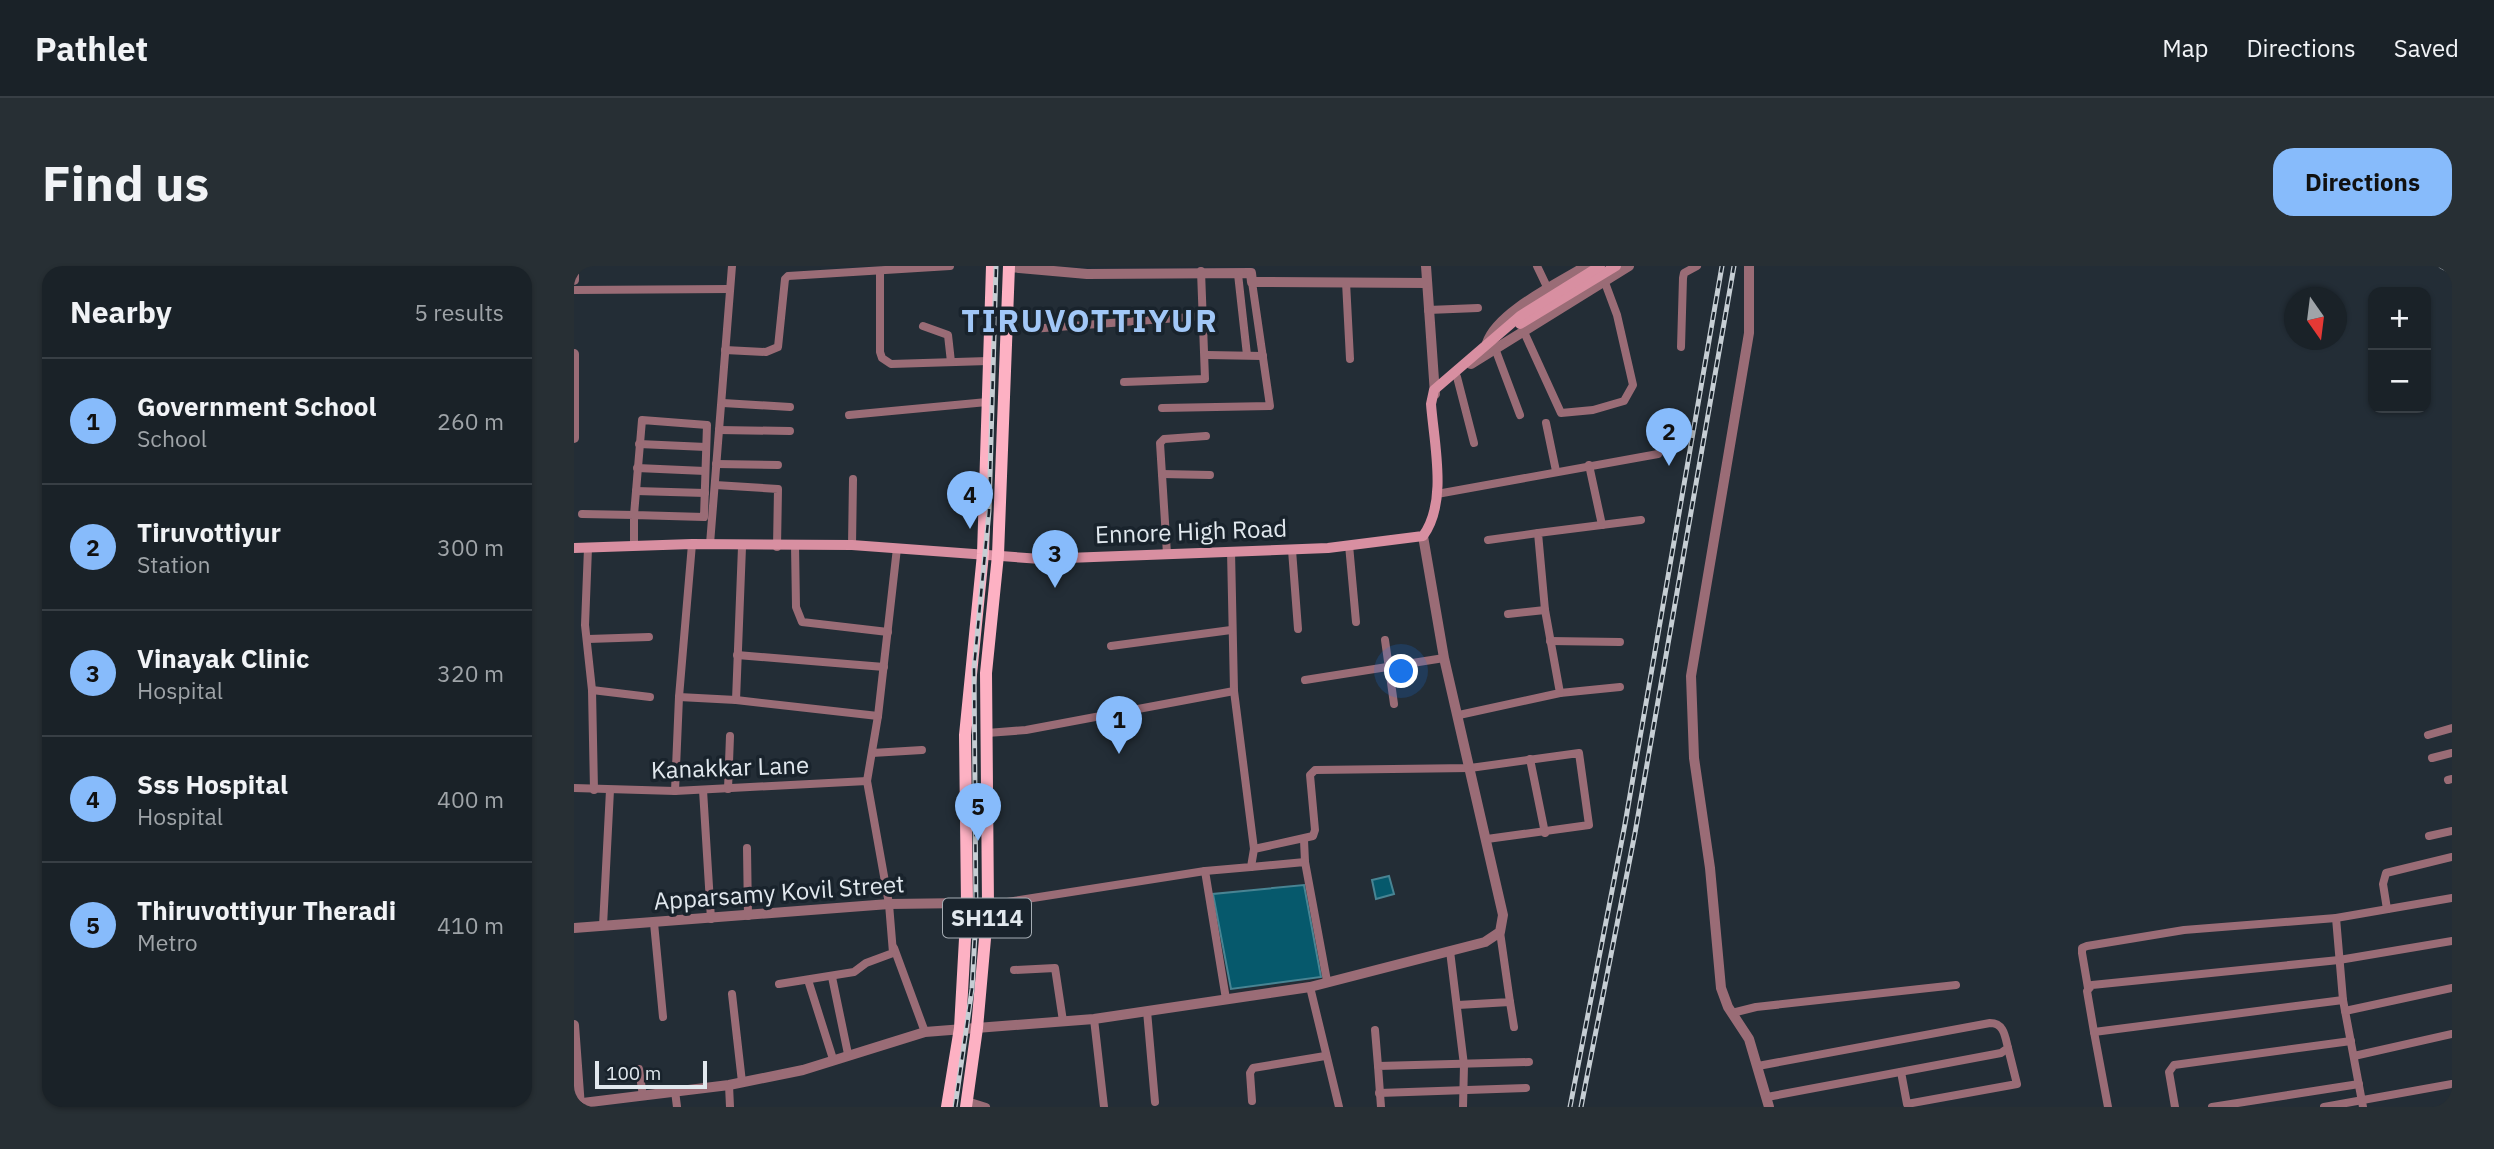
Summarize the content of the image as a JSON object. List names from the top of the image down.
{
  "streets": {
    "main road": ["Ennore High Road", "SH114"],
    "street": ["Kanakkar Lane", "Apparsamy Kovil Street"]
  },
  "crossings": [
    ["Ennore High Road", "SH114"],
    ["Apparsamy Kovil Street", "SH114"]
  ],
  "districts": ["TIRUVOTTIYUR"],
  "scale_bar": "100 m",
  "north": "bottom",
  "page": {
    "header": "Pathlet",
    "nav": ["Map", "Directions", "Saved"],
    "buttons": "Directions",
    "title": "Find us",
    "heading": ["Nearby", "5 results"],
    "map_buttons": ["+", "−"],
    "list": [
      {
        "mark": "1",
        "name": "Government School",
        "note": "School",
        "value": "260 m"
      },
      {
        "mark": "2",
        "name": "Tiruvottiyur",
        "note": "Station",
        "value": "300 m"
      },
      {
        "mark": "3",
        "name": "Vinayak Clinic",
        "note": "Hospital",
        "value": "320 m"
      },
      {
        "mark": "4",
        "name": "Sss Hospital",
        "note": "Hospital",
        "value": "400 m"
      },
      {
        "mark": "5",
        "name": "Thiruvottiyur Theradi",
        "note": "Metro",
        "value": "410 m"
      }
    ],
    "pins": [
      "2",
      "4",
      "3",
      "1",
      "5"
    ],
    "scale": "100 m"
  }
}
